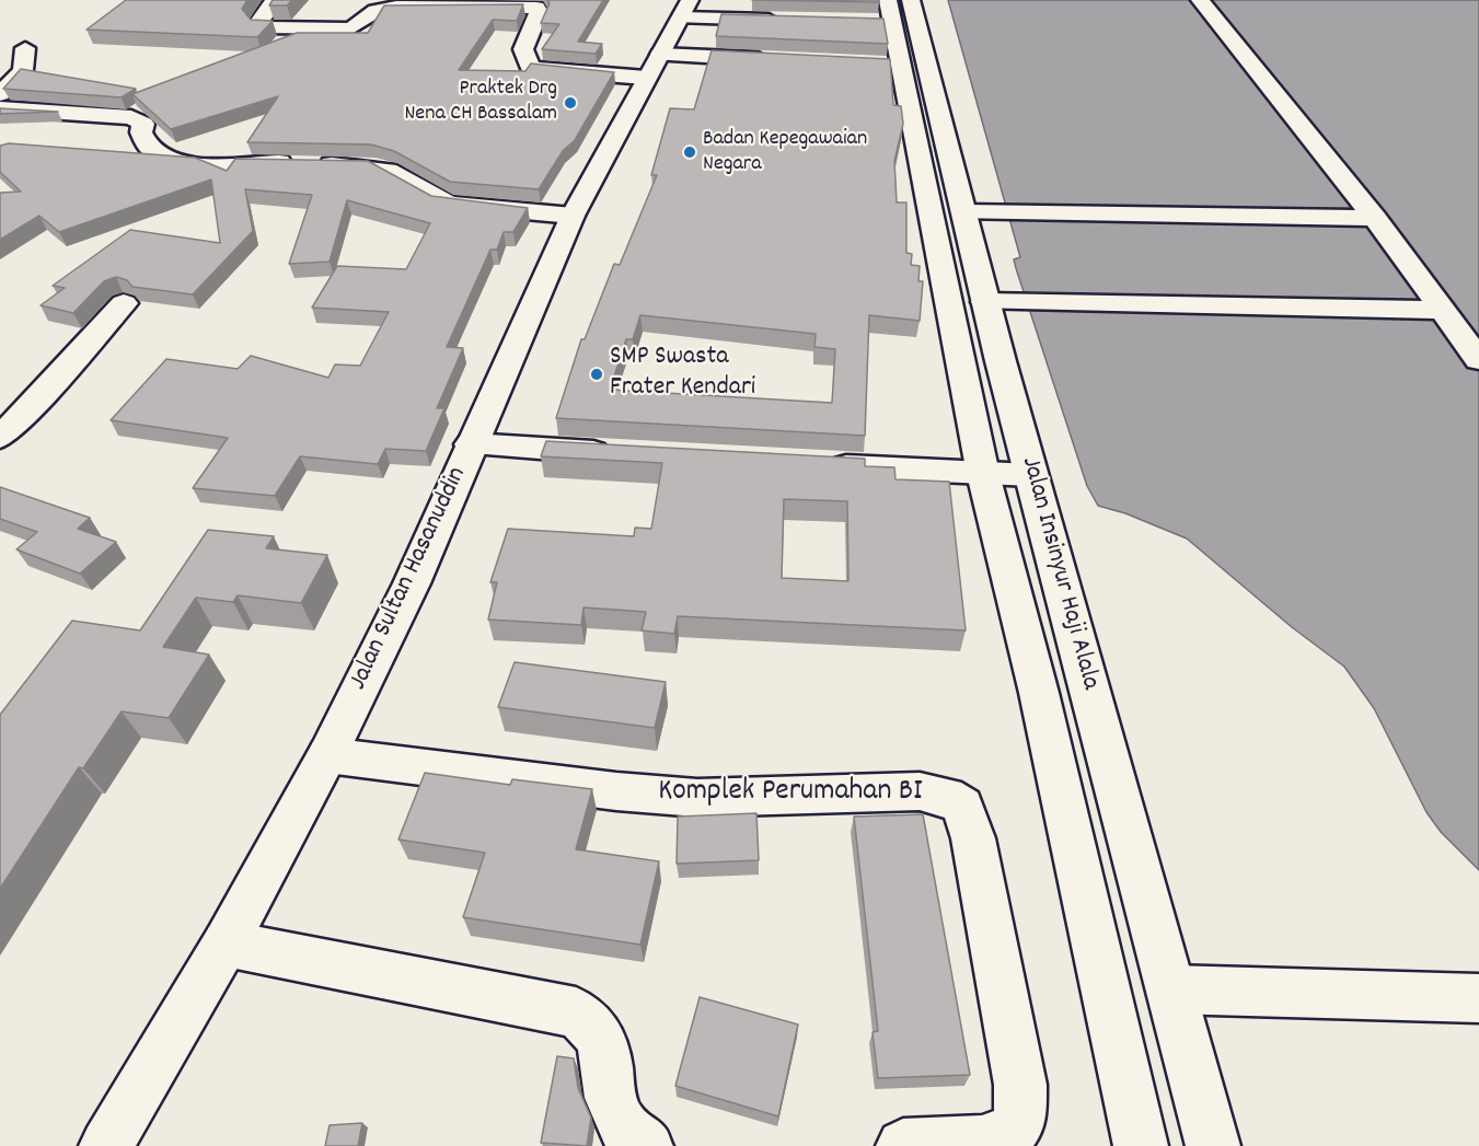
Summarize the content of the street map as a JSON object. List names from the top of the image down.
{
  "streets": {
    "main road": ["Jalan Insinyur Haji Alala", "Jalan Sultan Hasanuddin", "Komplek Perumahan BI"]
  },
  "crossings": [
    ["Jalan Sultan Hasanuddin", "Komplek Perumahan BI"]
  ],
  "places": ["Praktek Drg Nena CH Bassalam", "Badan Kepegawaian Negara", "SMP Swasta Frater Kendari"]
}
